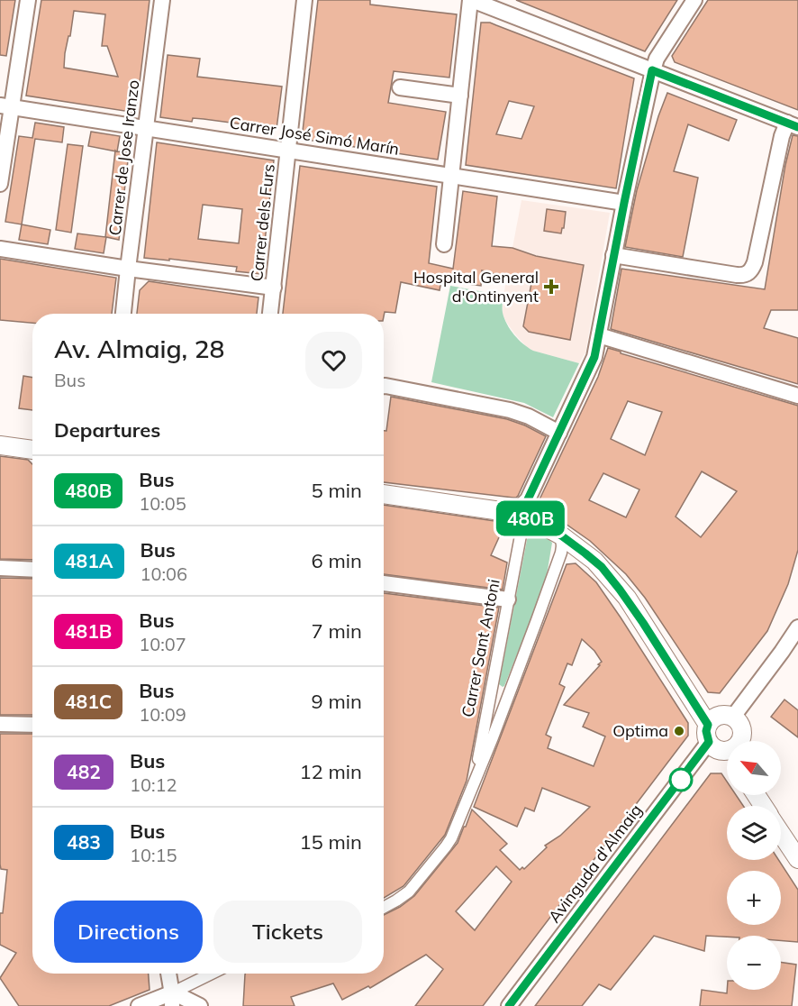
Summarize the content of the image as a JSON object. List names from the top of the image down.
{
  "streets": {
    "street": [
      "Carrer José Simó Marín",
      "Carrer de Jose Iranzo",
      "Carrer dels Furs",
      "Carrer Sant Antoni",
      "Avinguda d'Almaig"
    ]
  },
  "crossings": [
    ["Carrer José Simó Marín", "Carrer de Jose Iranzo"],
    ["Carrer José Simó Marín", "Carrer dels Furs"]
  ],
  "places": {
    "health": ["Hospital General d'Ontinyent"],
    "other": ["Optima"]
  },
  "lines": ["bus line 480B"],
  "north": "top left",
  "page": {
    "on_map": "480B",
    "heading": [
      ["Av. Almaig, 28", "Bus"],
      "Departures"
    ],
    "list": [
      {
        "mark": "480B",
        "name": "Bus",
        "note": "10:05",
        "value": "5 min"
      },
      {
        "mark": "481A",
        "name": "Bus",
        "note": "10:06",
        "value": "6 min"
      },
      {
        "mark": "481B",
        "name": "Bus",
        "note": "10:07",
        "value": "7 min"
      },
      {
        "mark": "481C",
        "name": "Bus",
        "note": "10:09",
        "value": "9 min"
      },
      {
        "mark": "482",
        "name": "Bus",
        "note": "10:12",
        "value": "12 min"
      },
      {
        "mark": "483",
        "name": "Bus",
        "note": "10:15",
        "value": "15 min"
      }
    ],
    "map_buttons": ["+", "−"],
    "buttons": ["Directions", "Tickets"]
  }
}
